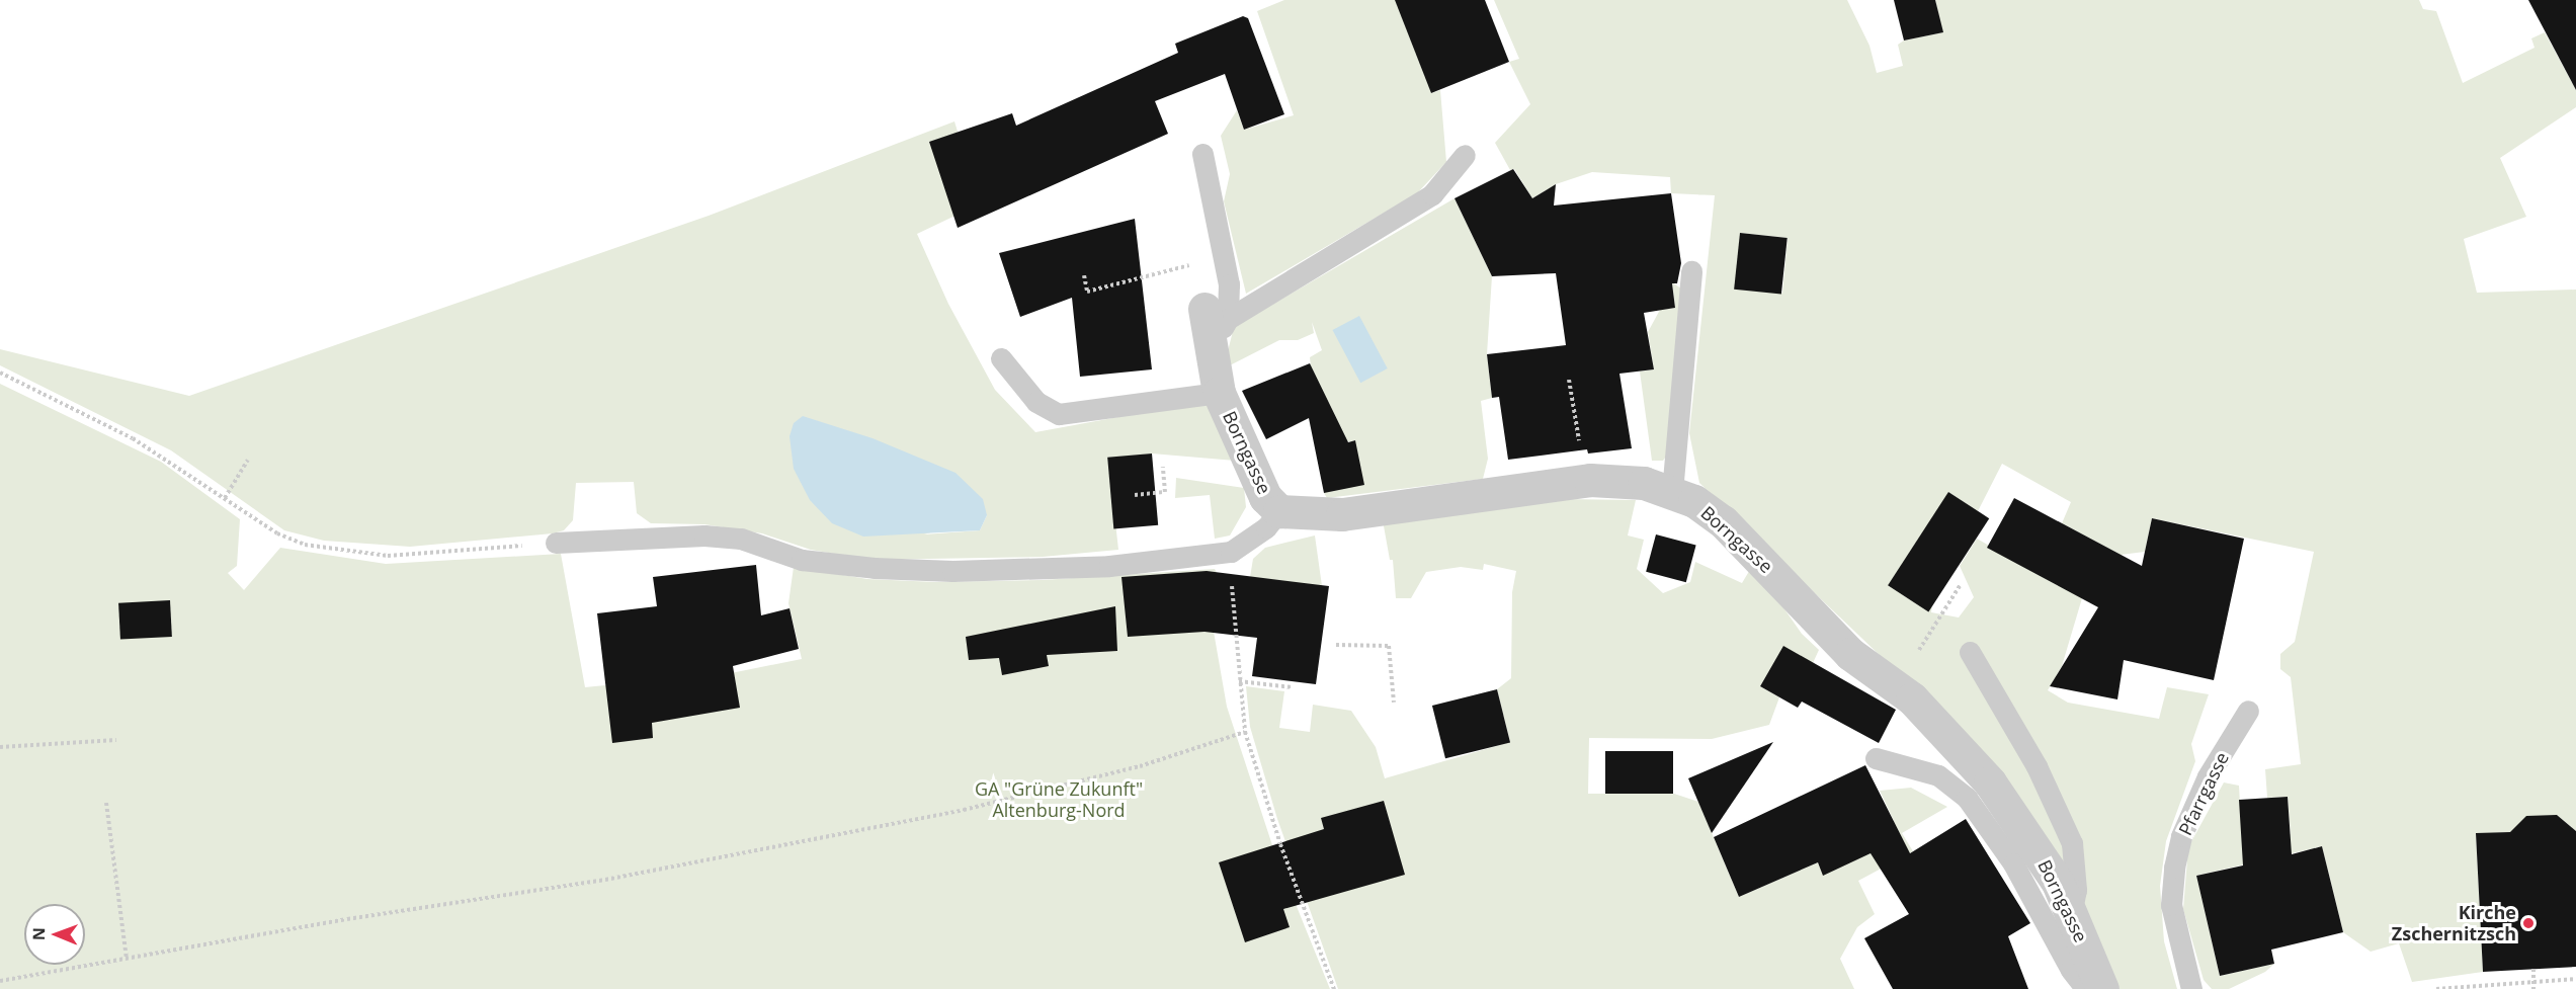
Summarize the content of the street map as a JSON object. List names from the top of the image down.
{
  "streets": {
    "street": ["Borngasse"],
    "lane": ["Pfarrgasse"]
  },
  "parks": ["GA \"Grüne Zukunft\" Altenburg-Nord"],
  "places": ["Kirche Zschernitzsch"],
  "north": "left"
}
